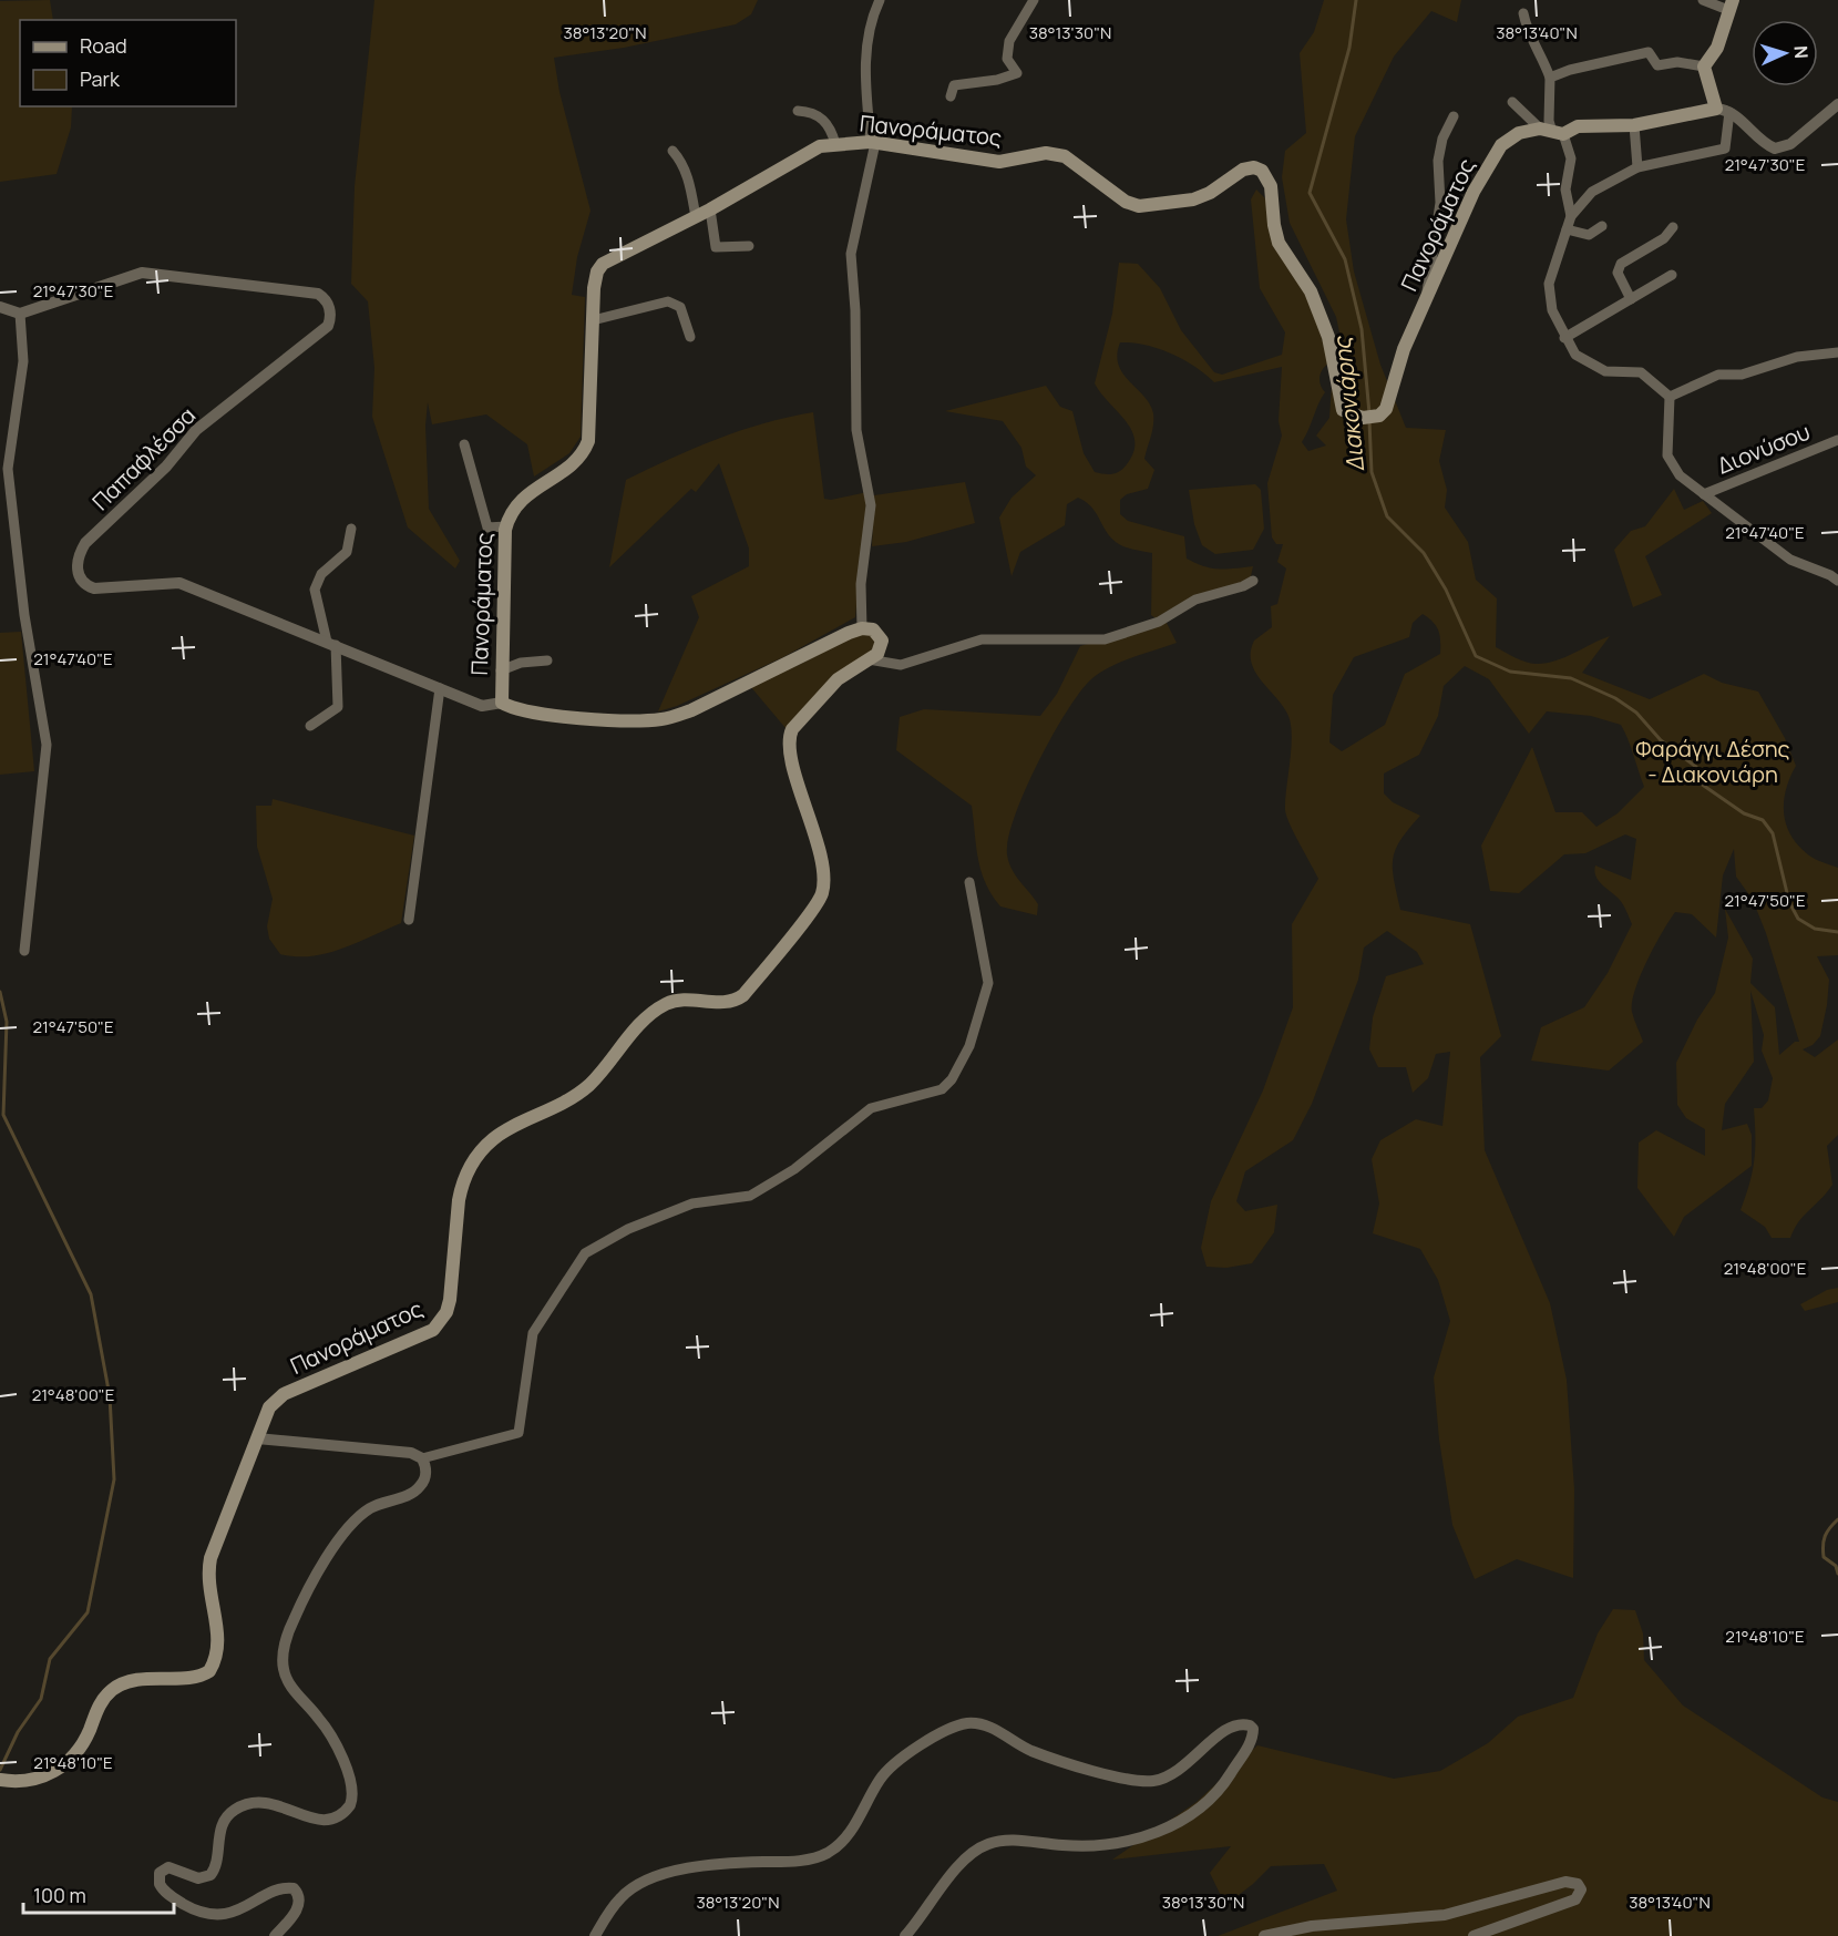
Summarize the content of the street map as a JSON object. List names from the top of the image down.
{
  "streets": {
    "main road": ["Πανοράματος"],
    "street": ["Διονύσου", "Παπαφλέσσα"]
  },
  "crossings": [
    ["Πανοράματος", "Παπαφλέσσα"]
  ],
  "water": ["Διακονιάρης"],
  "parks": ["Φαράγγι Δέσης - Διακονιάρη"],
  "legend": ["Road", "Park"],
  "scale_bar": "100 m",
  "north": "right",
  "coordinates": [
    "38°13'20\"N",
    "38°13'30\"N",
    "38°13'40\"N",
    "21°47'30\"E",
    "21°47'40\"E",
    "21°47'50\"E",
    "21°48'00\"E",
    "21°48'10\"E"
  ]
}
